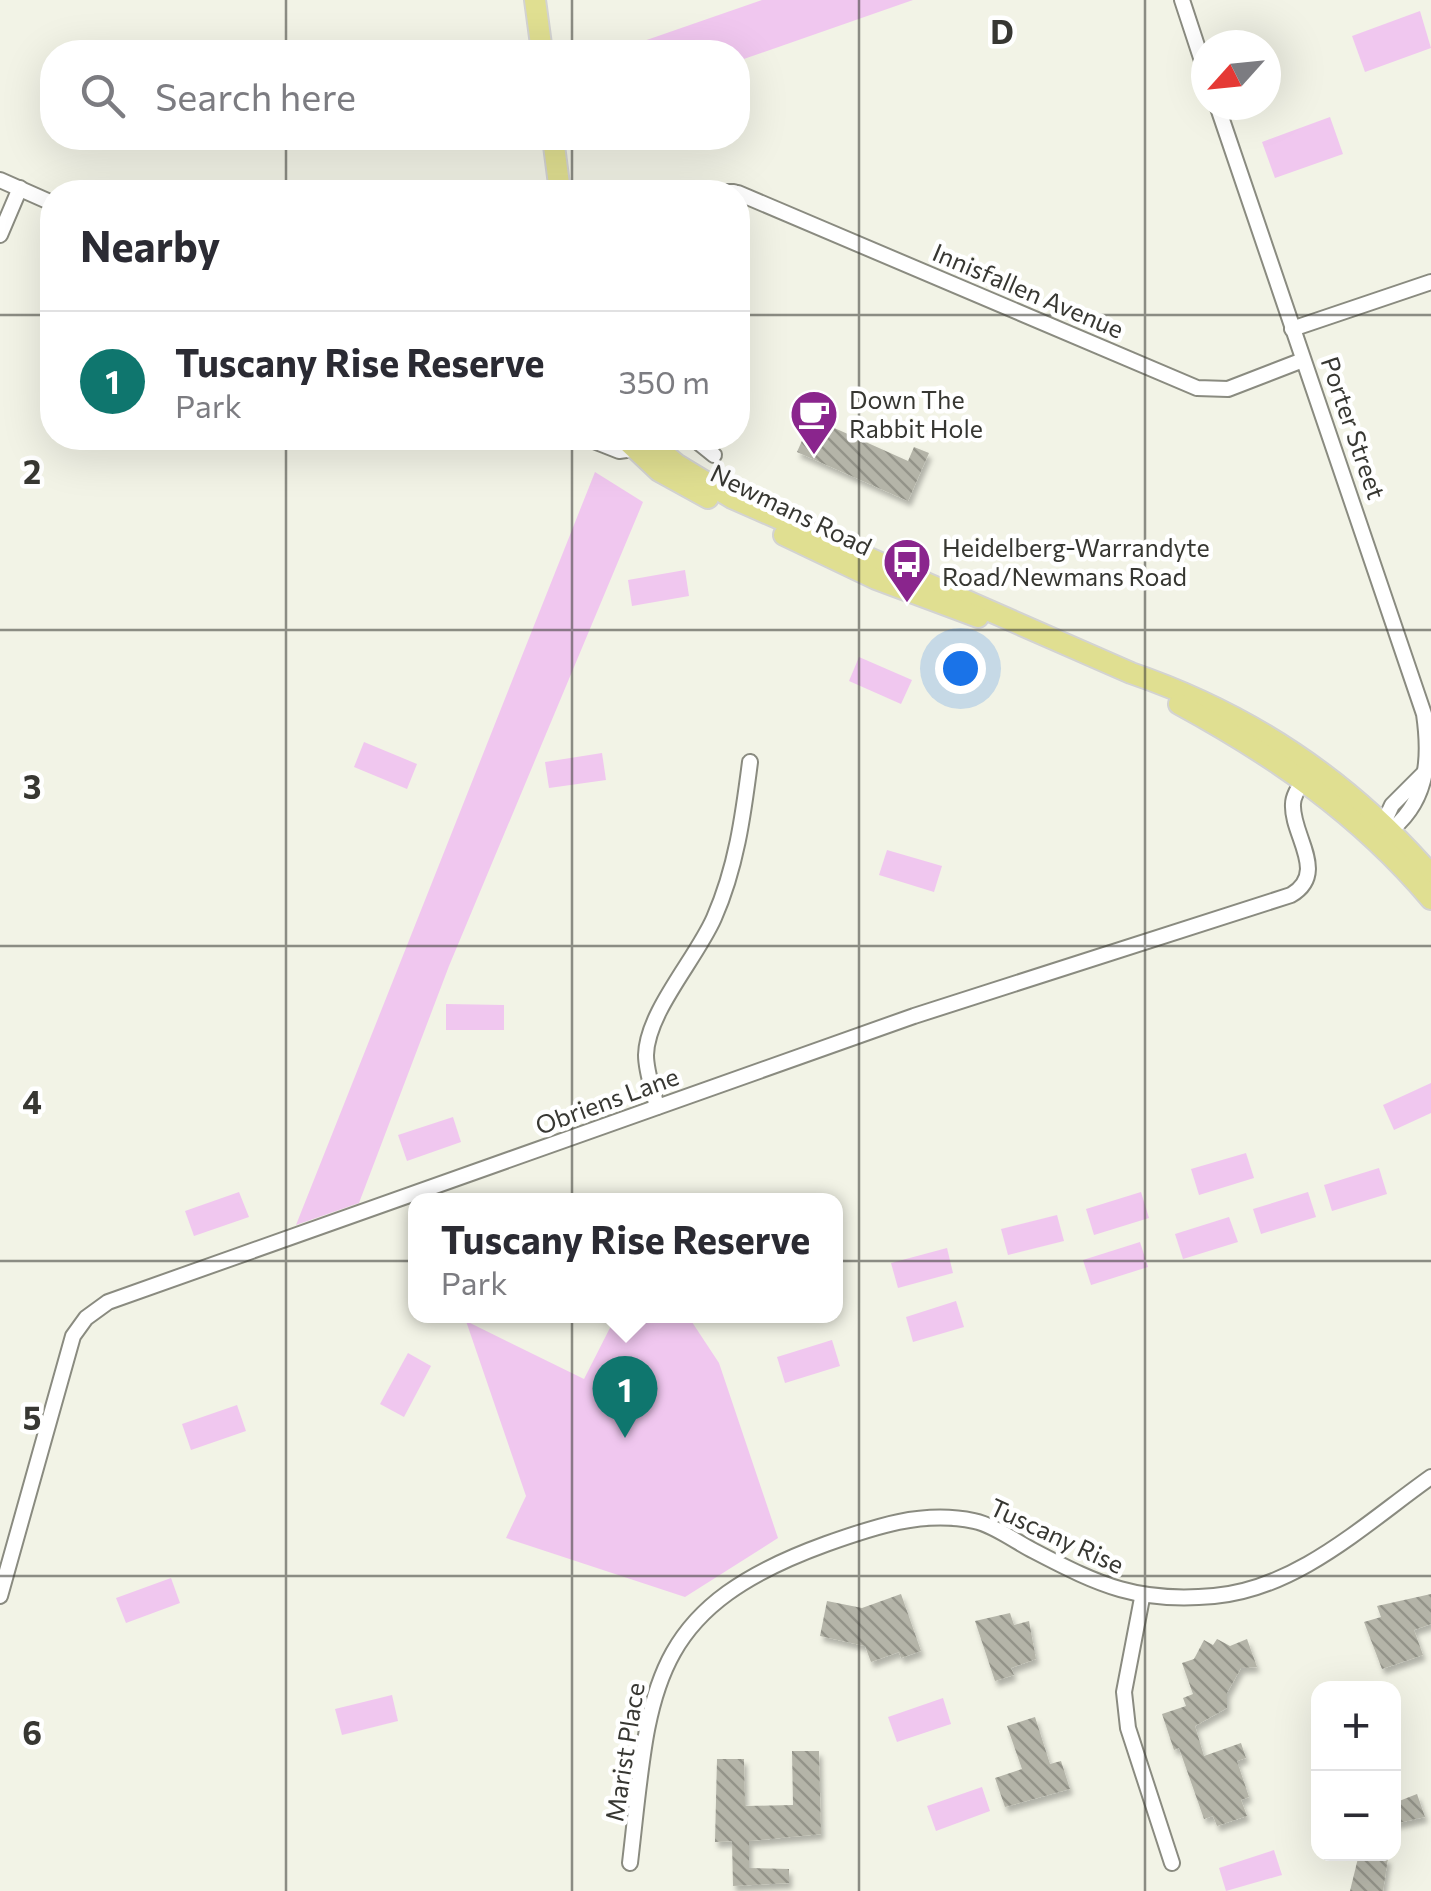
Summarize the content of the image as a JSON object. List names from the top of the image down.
{
  "streets": {
    "main road": ["Newmans Road"],
    "street": [
      "Innisfallen Avenue",
      "Porter Street",
      "Obriens Lane",
      "Tuscany Rise",
      "Marist Place"
    ]
  },
  "crossings": [
    ["Innisfallen Avenue", "Porter Street"],
    ["Porter Street", "Newmans Road"],
    ["Newmans Road", "Obriens Lane"],
    ["Tuscany Rise", "Marist Place"]
  ],
  "places": {
    "cafe": ["Down The Rabbit Hole"],
    "bus stop": ["Heidelberg-Warrandyte Road/Newmans Road"]
  },
  "north": "bottom left",
  "page": {
    "search": "Search here",
    "heading": "Nearby",
    "list": [
      {
        "mark": "1",
        "name": "Tuscany Rise Reserve",
        "note": "Park",
        "value": "350 m"
      }
    ],
    "popup": ["Tuscany Rise Reserve", "Park"],
    "pins": "1",
    "map_buttons": ["+", "−"]
  },
  "grid": {
    "columns": ["D"],
    "rows": [
      "2",
      "3",
      "4",
      "5",
      "6"
    ]
  }
}
